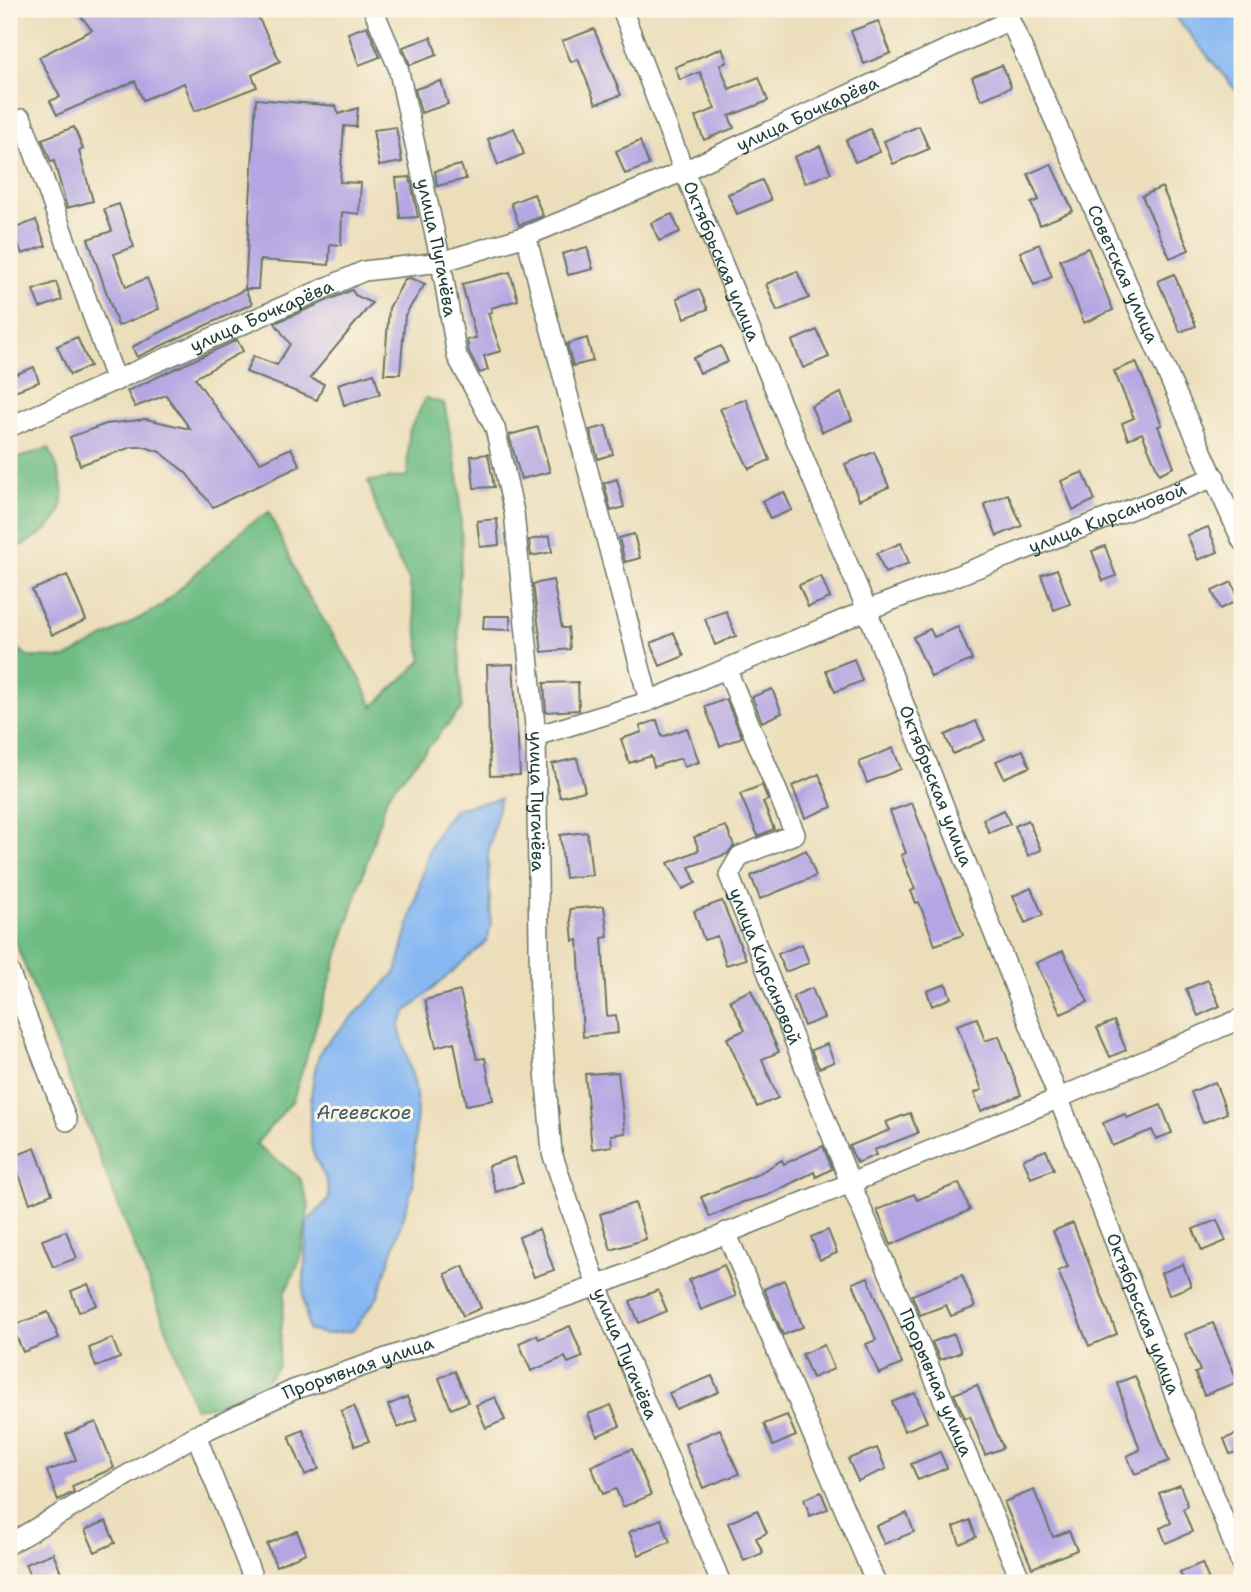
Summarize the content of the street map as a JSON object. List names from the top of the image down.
{
  "streets": {
    "street": [
      "улица Бочкарёва",
      "улица Пугачёва",
      "Октябрьская улица",
      "Советская улица",
      "улица Кирсановой",
      "Прорывная улица"
    ]
  },
  "crossings": [
    ["улица Бочкарёва", "улица Пугачёва"],
    ["улица Бочкарёва", "Октябрьская улица"],
    ["улица Бочкарёва", "Советская улица"],
    ["улица Пугачёва", "улица Кирсановой"],
    ["улица Пугачёва", "Прорывная улица"],
    ["Октябрьская улица", "улица Кирсановой"],
    ["Октябрьская улица", "Прорывная улица"],
    ["Советская улица", "улица Кирсановой"],
    ["улица Кирсановой", "Прорывная улица"]
  ],
  "water": ["Агеевское"]
}
